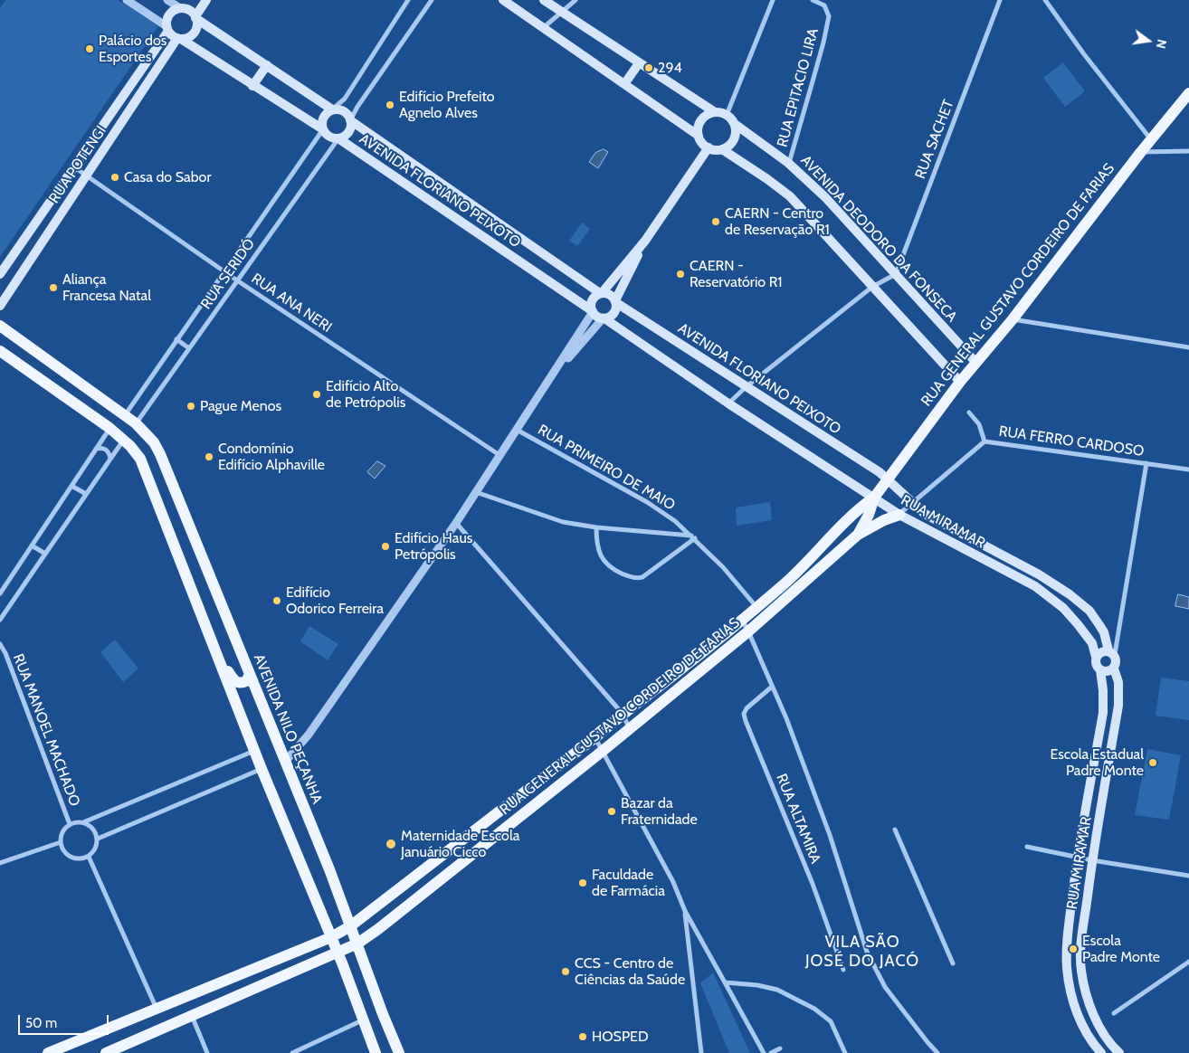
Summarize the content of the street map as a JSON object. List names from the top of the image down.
{
  "streets": {
    "main road": [
      "RUA POTENGI",
      "AVENIDA FLORIANO PEIXOTO",
      "AVENIDA DEODORO DA FONSECA",
      "RUA GENERAL GUSTAVO CORDEIRO DE FARIAS",
      "RUA MIRAMAR",
      "AVENIDA NILO PEÇANHA"
    ],
    "street": [
      "RUA EPITACIO LIRA",
      "RUA SACHET",
      "RUA SERIDÓ",
      "RUA ANA NERI",
      "RUA FERRO CARDOSO",
      "RUA PRIMEIRO DE MAIO",
      "RUA MANOEL MACHADO",
      "RUA ALTAMIRA"
    ]
  },
  "crossings": [
    ["RUA EPITACIO LIRA", "AVENIDA DEODORO DA FONSECA"],
    ["RUA SACHET", "AVENIDA DEODORO DA FONSECA"],
    ["RUA POTENGI", "RUA ANA NERI"],
    ["AVENIDA FLORIANO PEIXOTO", "RUA SERIDÓ"],
    ["AVENIDA FLORIANO PEIXOTO", "RUA GENERAL GUSTAVO CORDEIRO DE FARIAS"],
    ["AVENIDA FLORIANO PEIXOTO", "RUA MIRAMAR"],
    ["AVENIDA DEODORO DA FONSECA", "RUA GENERAL GUSTAVO CORDEIRO DE FARIAS"],
    ["RUA SERIDÓ", "RUA ANA NERI"],
    ["RUA SERIDÓ", "AVENIDA NILO PEÇANHA"],
    ["RUA GENERAL GUSTAVO CORDEIRO DE FARIAS", "RUA PRIMEIRO DE MAIO"],
    ["RUA GENERAL GUSTAVO CORDEIRO DE FARIAS", "RUA MIRAMAR"],
    ["RUA GENERAL GUSTAVO CORDEIRO DE FARIAS", "AVENIDA NILO PEÇANHA"]
  ],
  "districts": ["VILA SÃO JOSÉ DO JACÓ"],
  "places": [
    "Palácio dos Esportes",
    "294",
    "Edifício Prefeito Agnelo Alves",
    "Casa do Sabor",
    "CAERN - Centro de Reservação R1",
    "CAERN - Reservatório R1",
    "Aliança Francesa Natal",
    "Edifício Alto de Petrópolis",
    "Pague Menos",
    "Condomínio Edifício Alphaville",
    "Edifício Haus Petrópolis",
    "Edifício Odorico Ferreira",
    "Escola Estadual Padre Monte",
    "Bazar da Fraternidade",
    "Maternidade Escola Januário Cicco",
    "Faculdade de Farmácia",
    "Escola Padre Monte",
    "CCS - Centro de Ciências da Saúde",
    "HOSPED"
  ],
  "scale_bar": "50 m",
  "north": "right"
}
